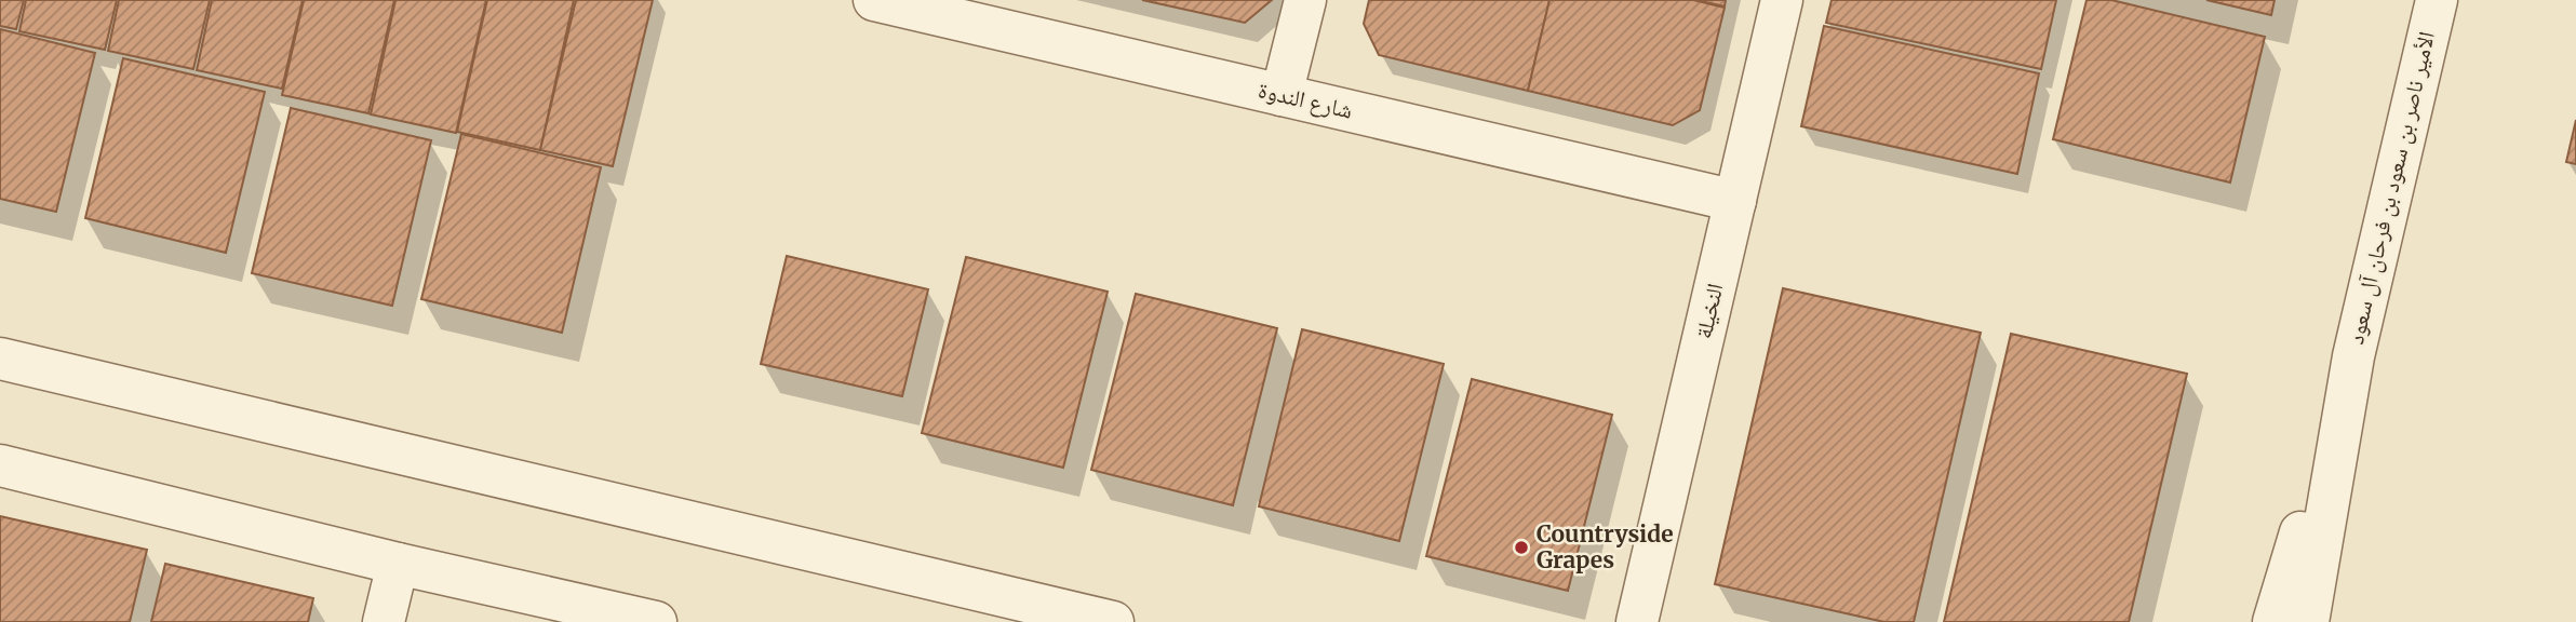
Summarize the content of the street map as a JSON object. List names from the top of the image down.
{
  "streets": {
    "street": ["شارع الندوة", "الأمير ناصر بن سعود بن فرحان آل سعود", "النخيلة"]
  },
  "crossings": [
    ["شارع الندوة", "النخيلة"]
  ],
  "places": ["Countryside Grapes"]
}
